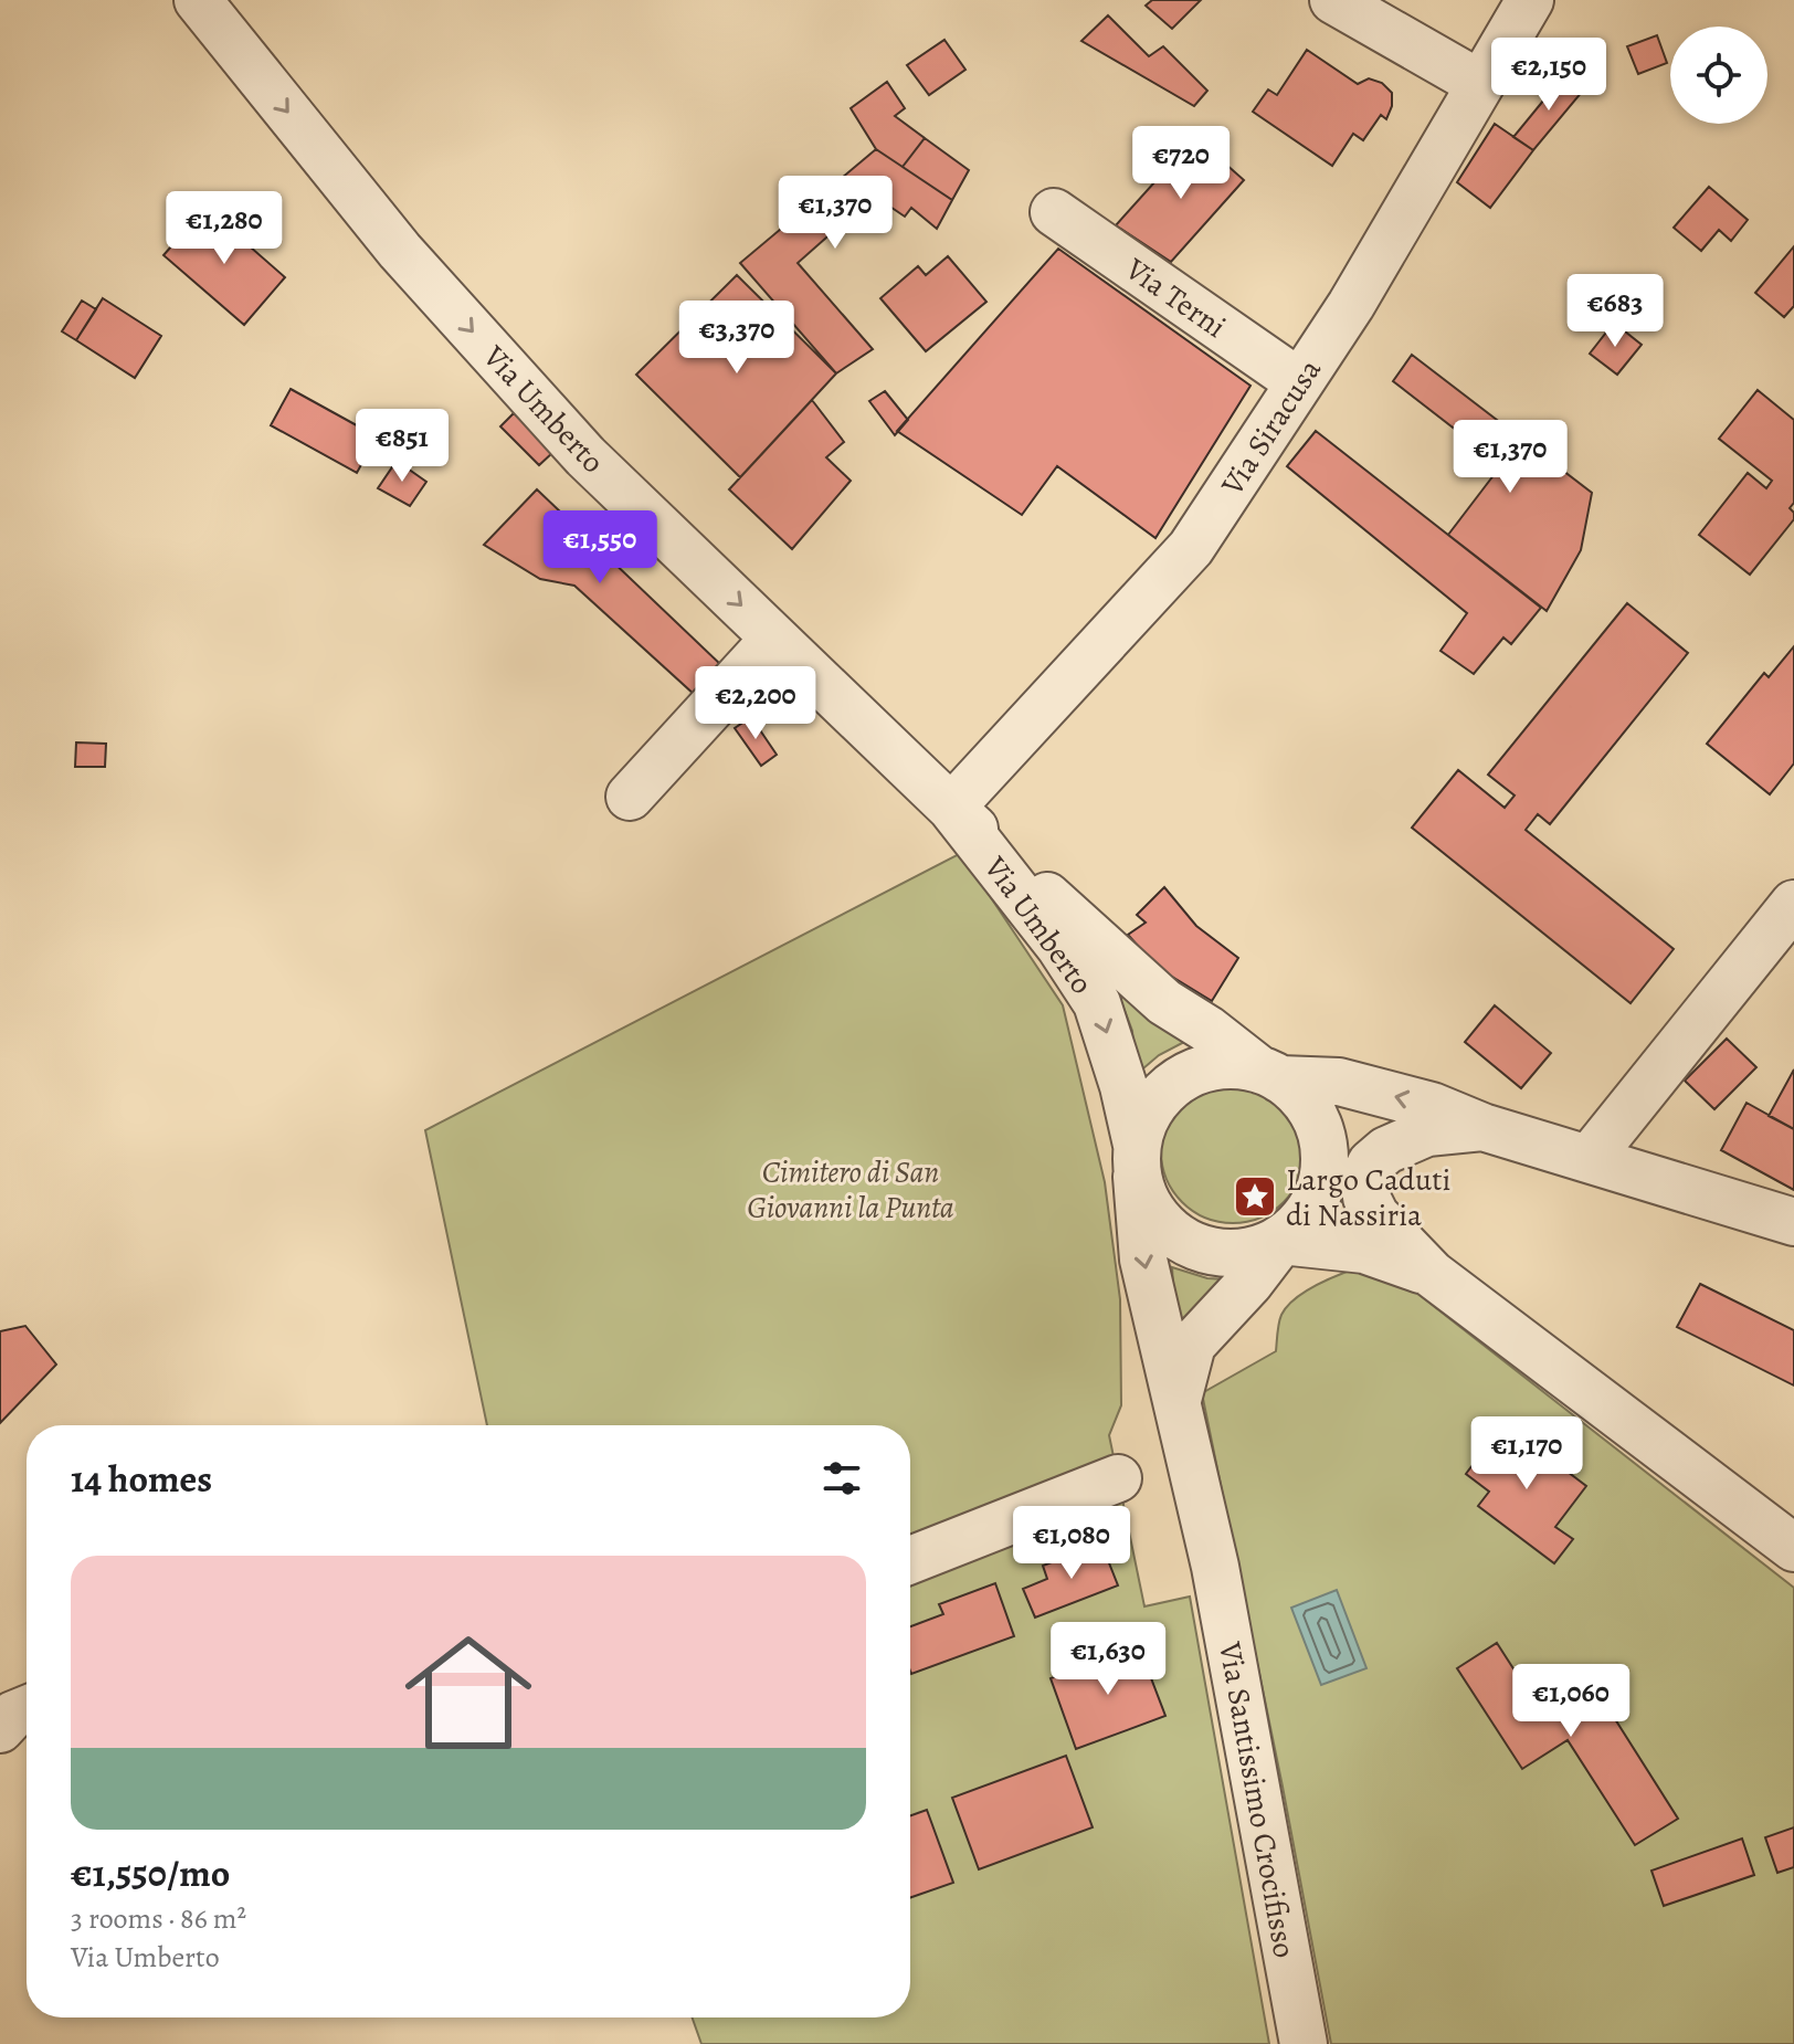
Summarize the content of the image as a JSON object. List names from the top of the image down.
{
  "streets": {
    "street": [
      "Via Terni",
      "Via Umberto",
      "Via Siracusa",
      "Via Santissimo Crocifisso"
    ]
  },
  "crossings": [
    ["Via Terni", "Via Siracusa"],
    ["Via Umberto", "Via Siracusa"],
    ["Via Umberto", "Via Santissimo Crocifisso"]
  ],
  "parks": ["Cimitero di San Giovanni la Punta"],
  "places": {
    "place": ["Largo Caduti di Nassiria"]
  },
  "page": {
    "price": [
      "€2,150",
      "€720",
      "€1,370",
      "€1,280",
      "€683",
      "€3,370",
      "€851",
      "€1,370",
      "€1,550",
      "€2,200",
      "€1,170",
      "€1,080",
      "€1,630",
      "€1,060"
    ],
    "heading": "14 homes",
    "list": [
      {
        "name": "€1,550/mo",
        "note": "3 rooms · 86 m² · Via Umberto"
      }
    ]
  }
}
